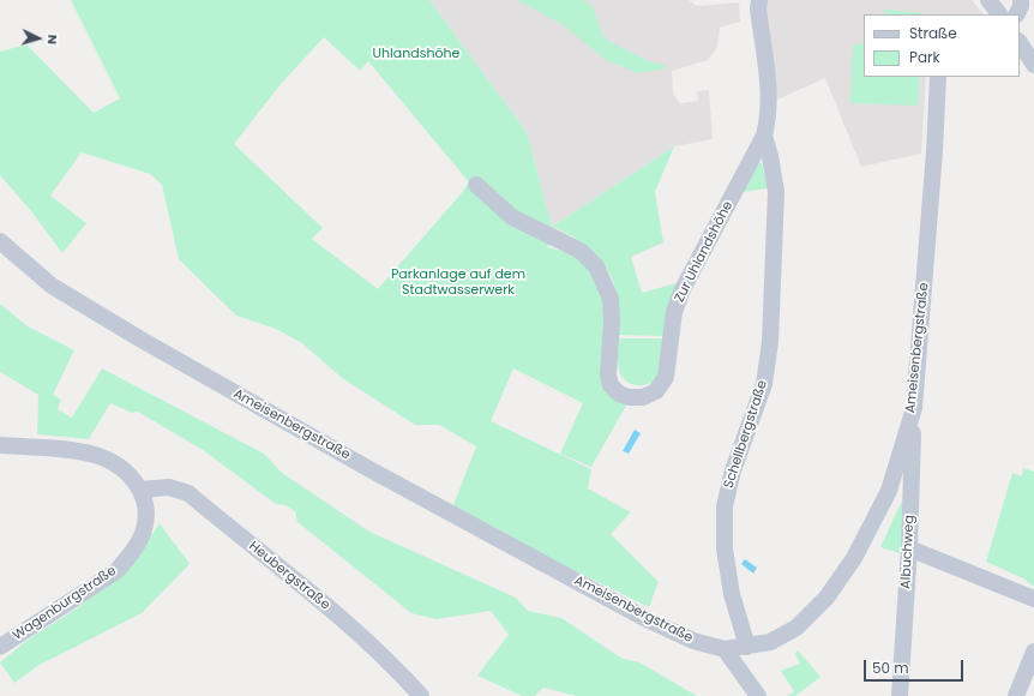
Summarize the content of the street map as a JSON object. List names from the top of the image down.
{
  "streets": {
    "street": [
      "Zur Uhlandshöhe",
      "Ameisenbergstraße",
      "Schellbergstraße",
      "Albuchweg",
      "Heubergstraße",
      "Wagenburgstraße"
    ]
  },
  "crossings": [
    ["Zur Uhlandshöhe", "Schellbergstraße"],
    ["Ameisenbergstraße", "Schellbergstraße"],
    ["Ameisenbergstraße", "Albuchweg"],
    ["Heubergstraße", "Wagenburgstraße"]
  ],
  "parks": ["Uhlandshöhe", "Parkanlage auf dem Stadtwasserwerk"],
  "legend": ["Straße", "Park"],
  "scale_bar": "50 m",
  "north": "right"
}
